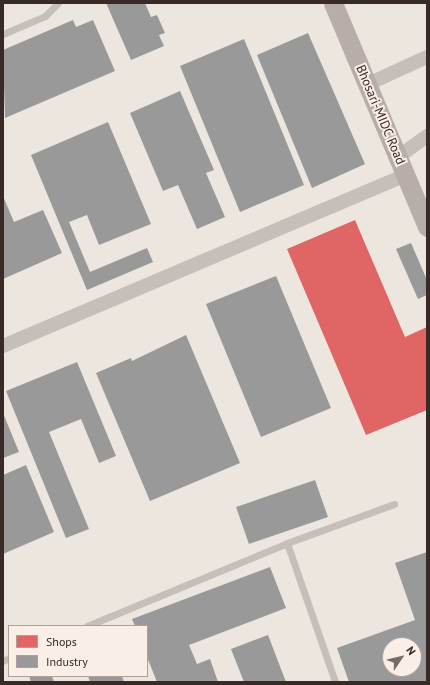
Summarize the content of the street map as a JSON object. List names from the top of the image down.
{
  "streets": {
    "street": ["Bhosari-MIDC Road"]
  },
  "legend": ["Shops", "Industry"],
  "north": "top right"
}
